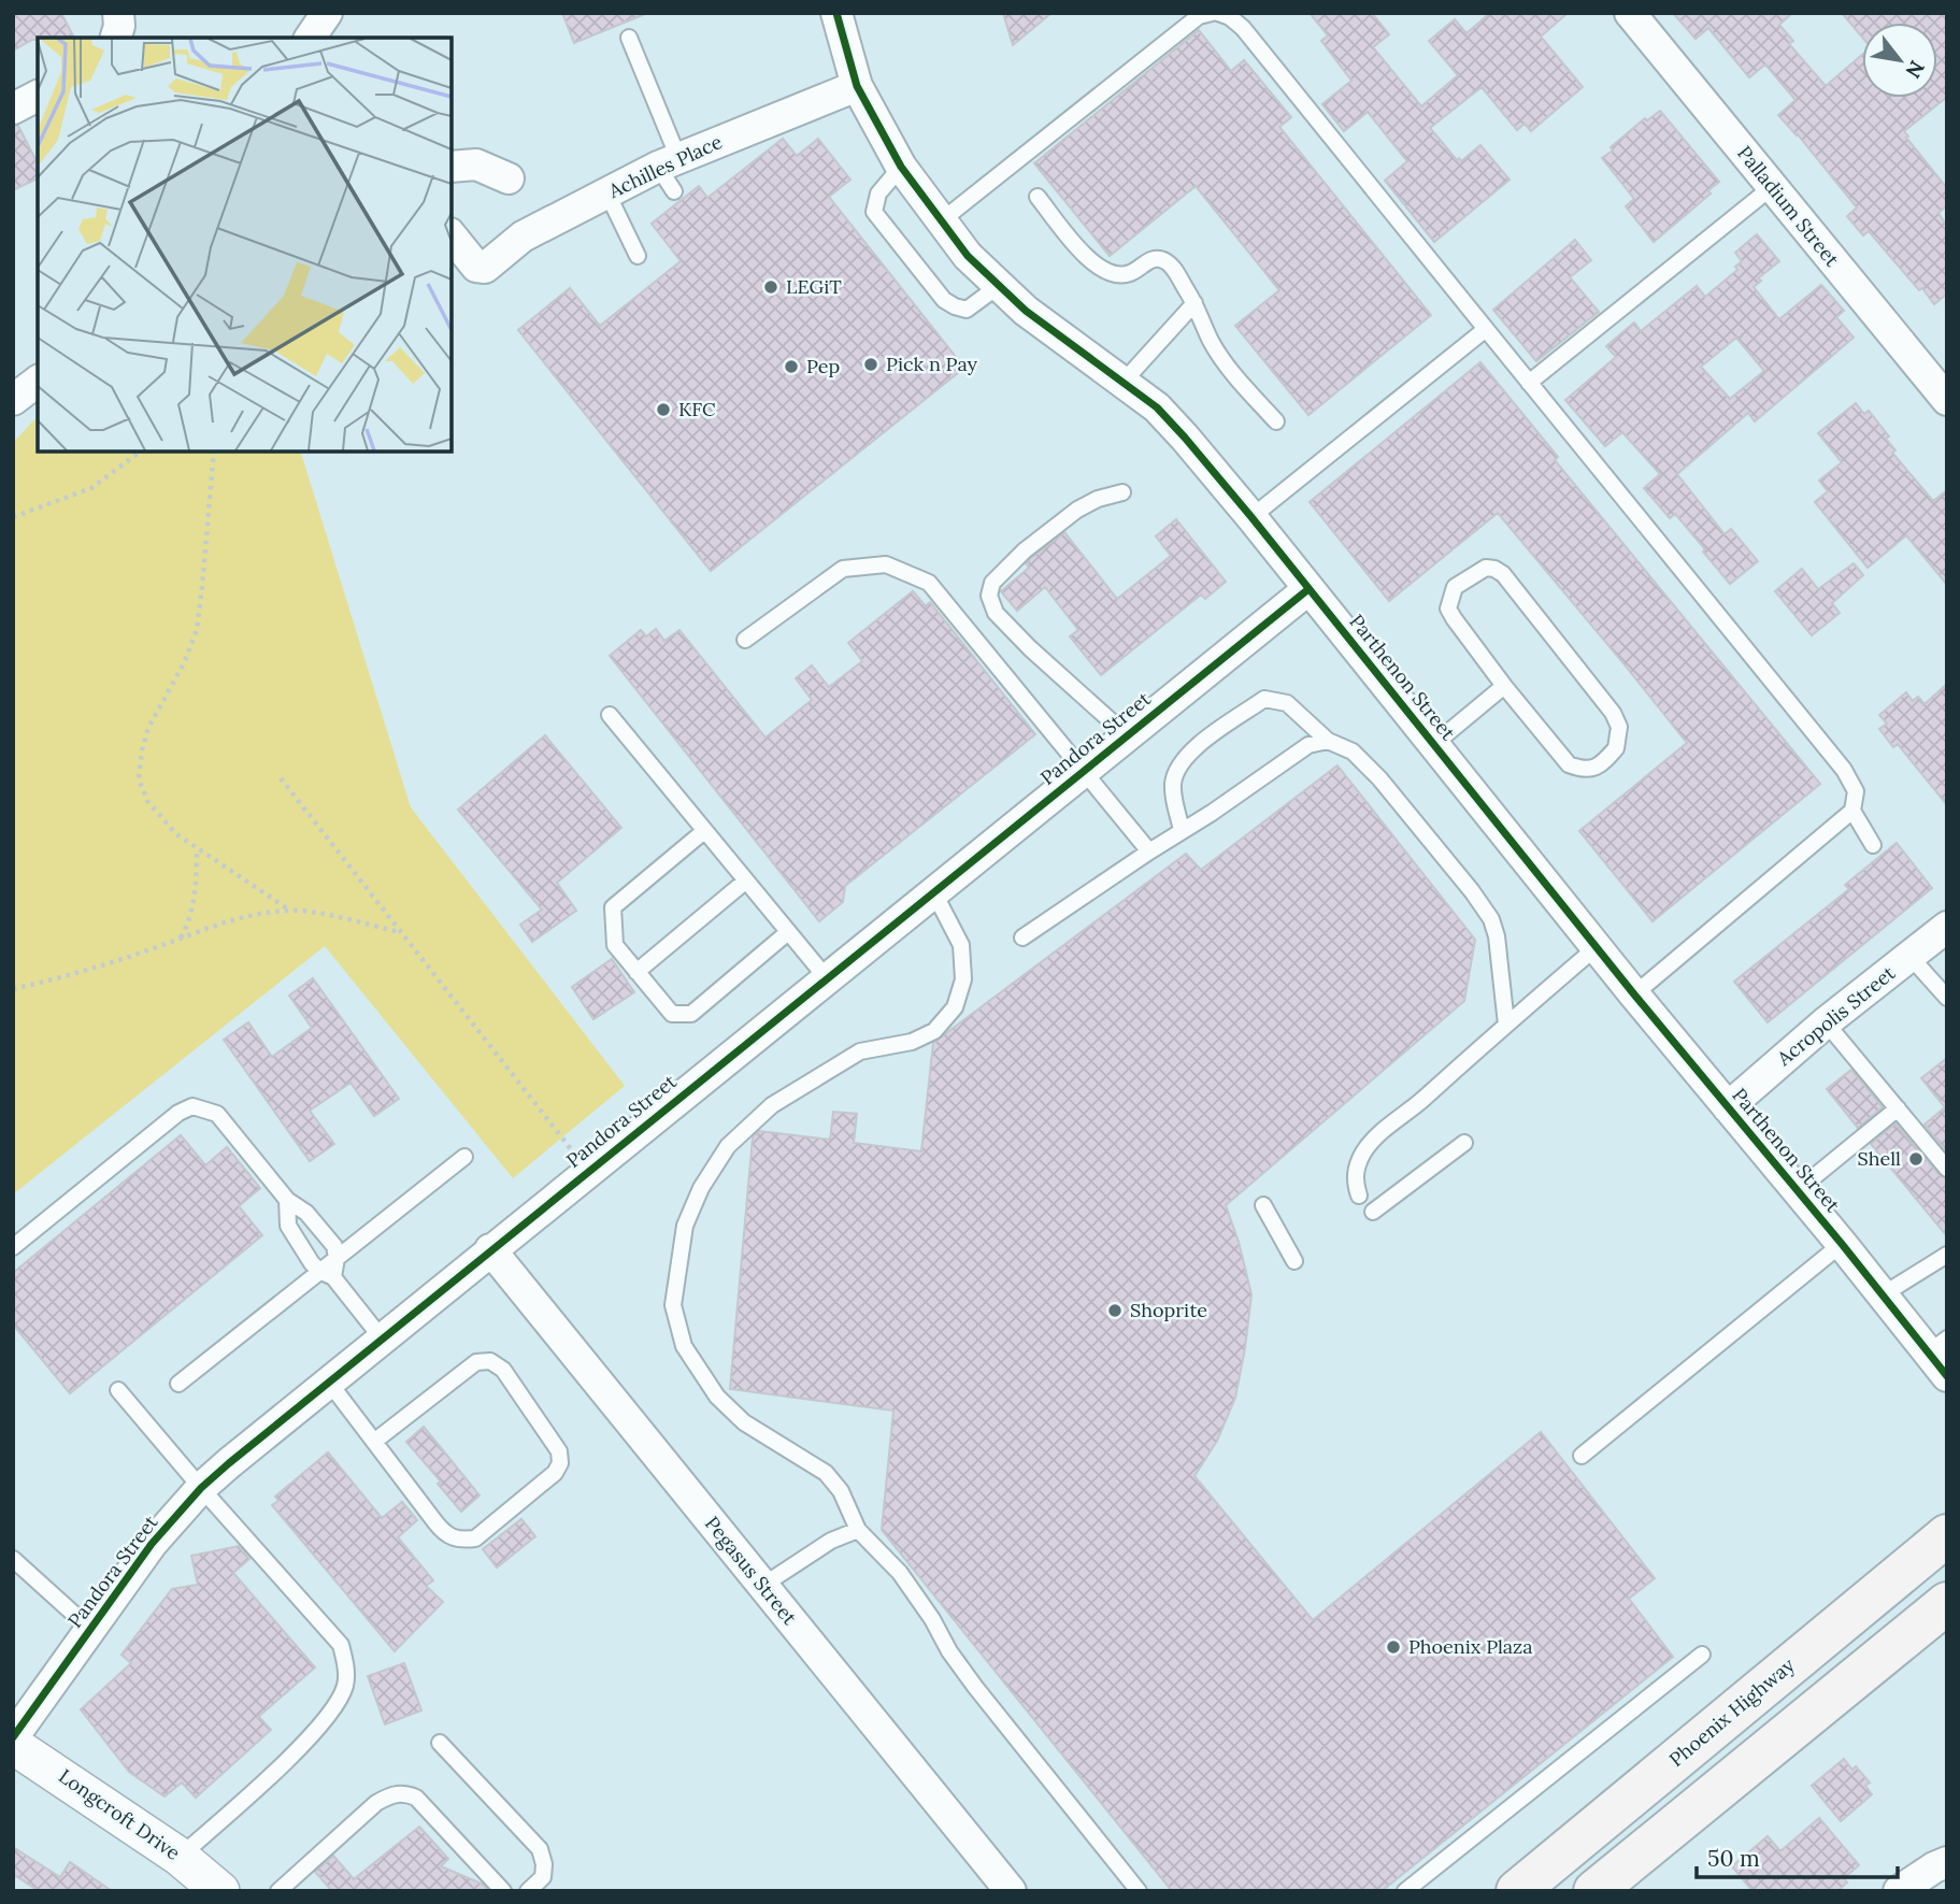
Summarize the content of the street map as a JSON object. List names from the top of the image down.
{
  "streets": {
    "main road": ["Phoenix Highway"],
    "street": [
      "Achilles Place",
      "Palladium Street",
      "Parthenon Street",
      "Pandora Street",
      "Acropolis Street",
      "Pegasus Street",
      "Longcroft Drive"
    ]
  },
  "crossings": [
    ["Achilles Place", "Parthenon Street"],
    ["Parthenon Street", "Pandora Street"],
    ["Parthenon Street", "Acropolis Street"],
    ["Pandora Street", "Pegasus Street"]
  ],
  "places": [
    "LEGiT",
    "Pick n Pay",
    "Pep",
    "KFC",
    "Shell",
    "Shoprite",
    "Phoenix Plaza"
  ],
  "scale_bar": "50 m",
  "north": "bottom right"
}
